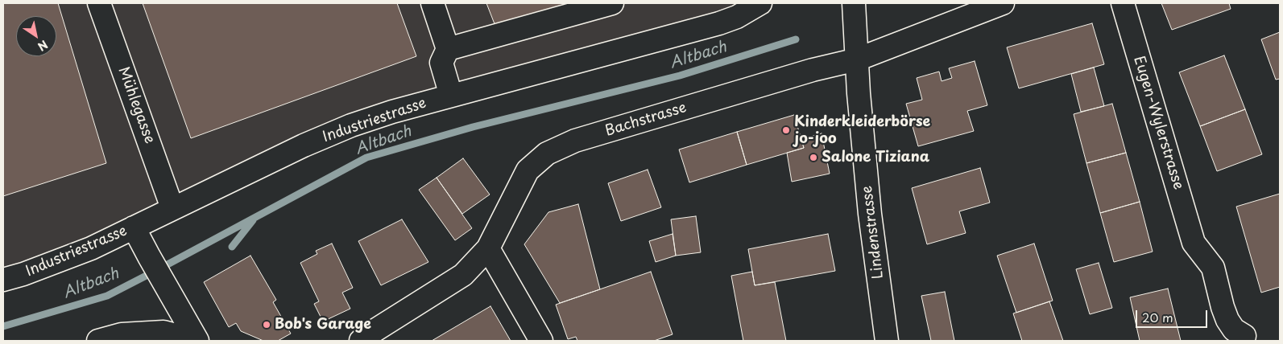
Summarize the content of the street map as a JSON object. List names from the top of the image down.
{
  "streets": {
    "street": [
      "Mühlegasse",
      "Bachstrasse",
      "Industriestrasse",
      "Eugen-Wylerstrasse",
      "Lindenstrasse"
    ]
  },
  "crossings": [
    ["Mühlegasse", "Industriestrasse"],
    ["Bachstrasse", "Lindenstrasse"]
  ],
  "water": ["Altbach"],
  "places": ["Kinderkleiderbörse jo-joo", "Salone Tiziana", "Bob's Garage"],
  "scale_bar": "20 m",
  "north": "bottom right"
}
